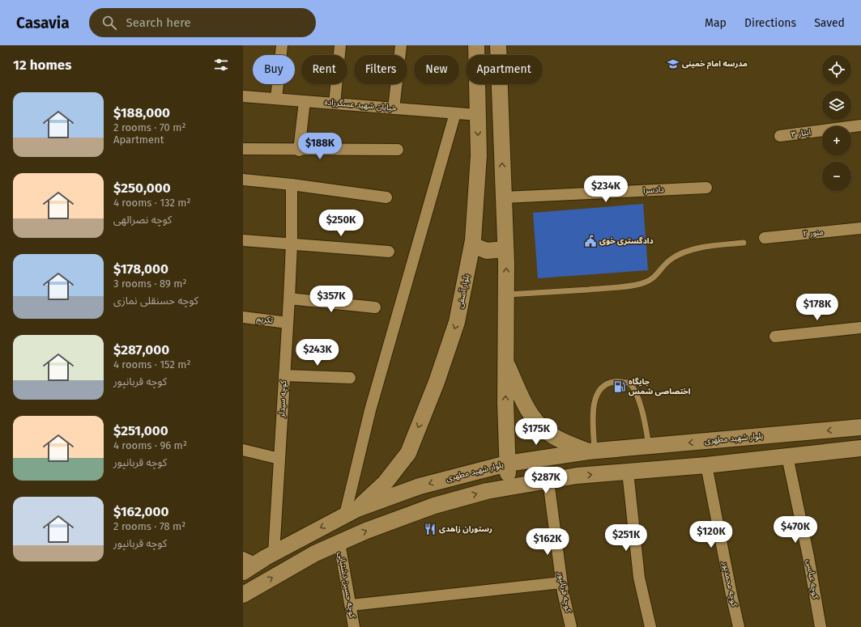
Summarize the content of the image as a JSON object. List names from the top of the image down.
{
  "streets": {
    "main road": ["بلوار آصفی", "بلوار شهید مطهری"],
    "street": [
      "خیابان شهید عسگرزاده",
      "ایثار ۳",
      "دادسرا",
      "منور ۲",
      "تکریم",
      "کوچه سیدلر",
      "کوچه عباسی",
      "کوچه محمدپور",
      "کوچه حسین دشتبانی",
      "کوچه قربانپور"
    ]
  },
  "crossings": [
    ["خیابان شهید عسگرزاده", "بلوار آصفی"],
    ["بلوار آصفی", "بلوار شهید مطهری"],
    ["تکریم", "کوچه سیدلر"],
    ["کوچه سیدلر", "بلوار شهید مطهری"]
  ],
  "places": {
    "school or university": ["مدرسه امام خمینی"],
    "public building": ["دادگستری خوی"],
    "fuel station": ["جایگاه اختصاصی شمس"],
    "restaurant": ["رستوران زاهدی"]
  },
  "page": {
    "header": "Casavia",
    "search": "Search here",
    "nav": ["Map", "Directions", "Saved"],
    "heading": "12 homes",
    "map_buttons": ["+", "−"],
    "chip": [
      "Buy",
      "Rent",
      "Filters",
      "New",
      "Apartment"
    ],
    "list": [
      {
        "name": "$188,000",
        "note": "2 rooms · 70 m² · Apartment"
      },
      {
        "name": "$250,000",
        "note": "4 rooms · 132 m² · کوچه نصرالهی"
      },
      {
        "name": "$178,000",
        "note": "3 rooms · 89 m² · کوچه حسنقلی نمازی"
      },
      {
        "name": "$287,000",
        "note": "4 rooms · 152 m² · کوچه قربانپور"
      },
      {
        "name": "$251,000",
        "note": "4 rooms · 96 m² · کوچه قربانپور"
      },
      {
        "name": "$162,000",
        "note": "2 rooms · 78 m² · کوچه قربانپور"
      }
    ],
    "price": [
      "$188K",
      "$234K",
      "$250K",
      "$357K",
      "$178K",
      "$243K",
      "$175K",
      "$287K",
      "$470K",
      "$120K",
      "$251K",
      "$162K"
    ]
  }
}
